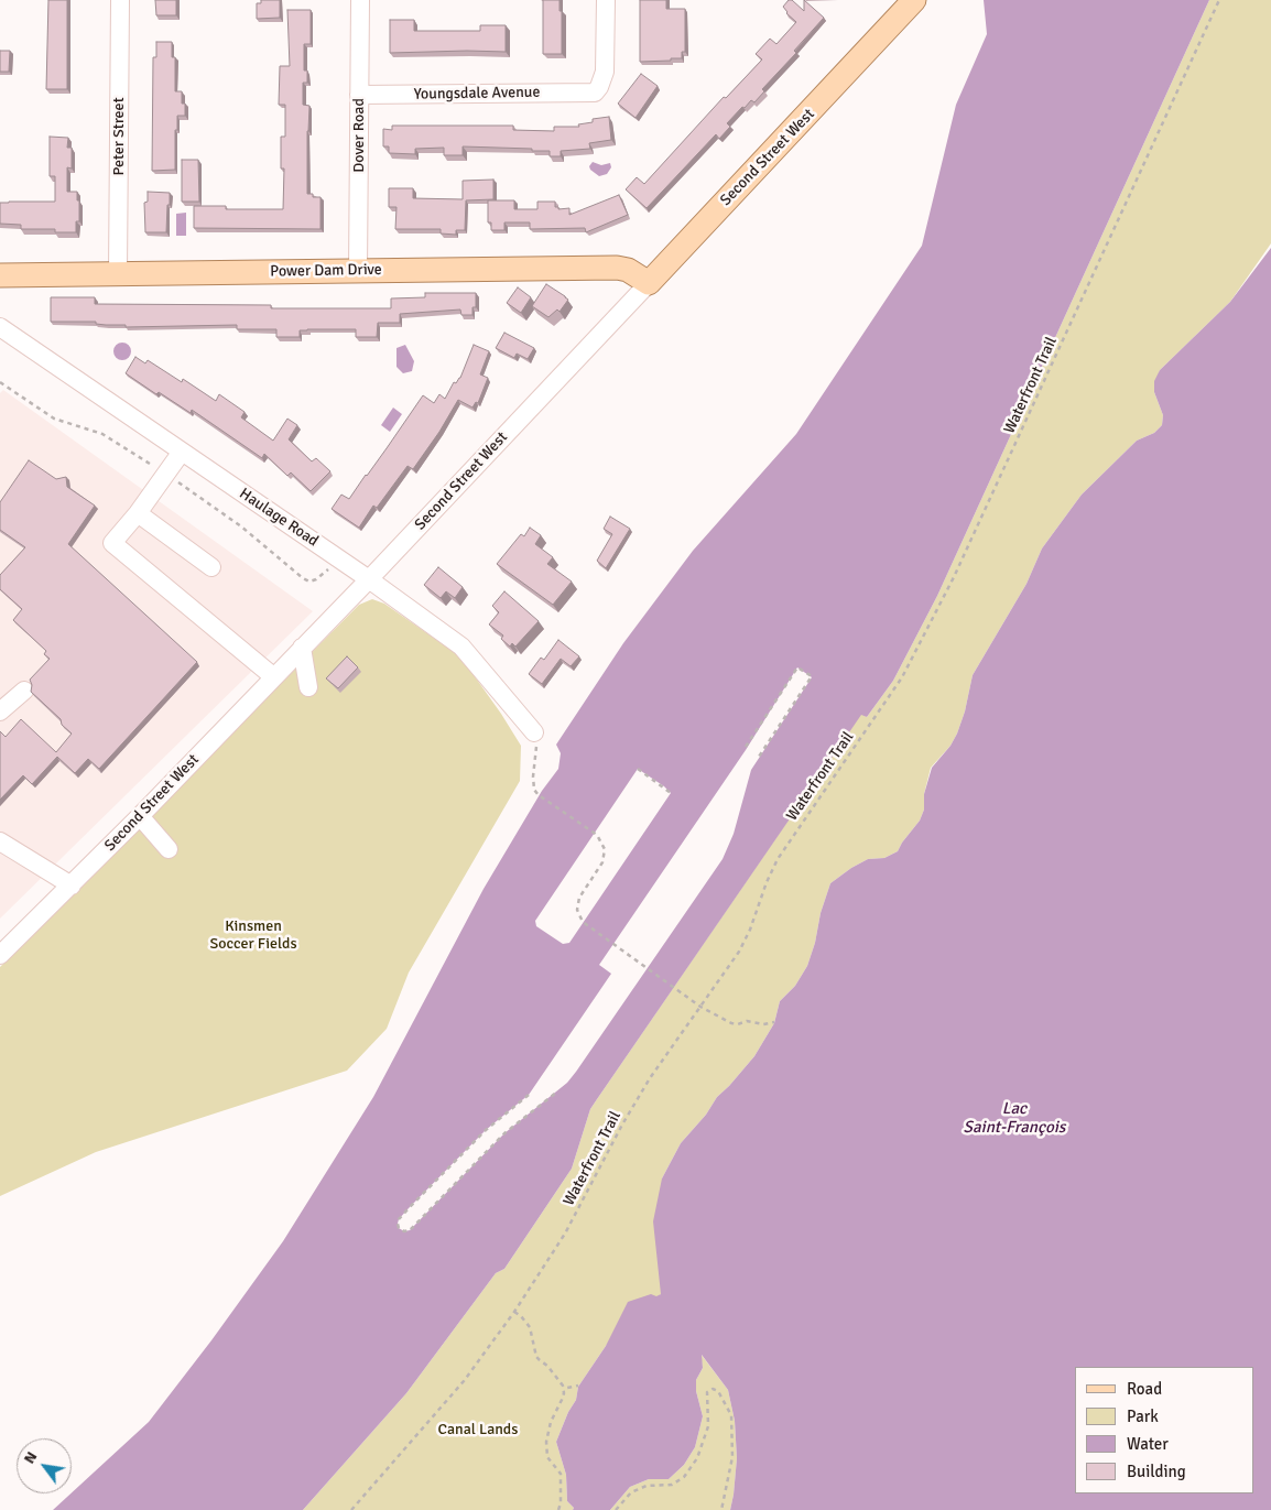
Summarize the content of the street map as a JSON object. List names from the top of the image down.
{
  "streets": {
    "main road": ["Second Street West", "Power Dam Drive"],
    "street": [
      "Youngsdale Avenue",
      "Dover Road",
      "Peter Street",
      "Haulage Road"
    ],
    "path": ["Waterfront Trail"]
  },
  "crossings": [
    ["Youngsdale Avenue", "Dover Road"],
    ["Dover Road", "Power Dam Drive"],
    ["Peter Street", "Power Dam Drive"],
    ["Second Street West", "Power Dam Drive"],
    ["Second Street West", "Haulage Road"]
  ],
  "water": ["Lac Saint-François"],
  "parks": ["Kinsmen Soccer Fields", "Canal Lands"],
  "legend": [
    "Road",
    "Park",
    "Water",
    "Building"
  ],
  "north": "top left"
}
